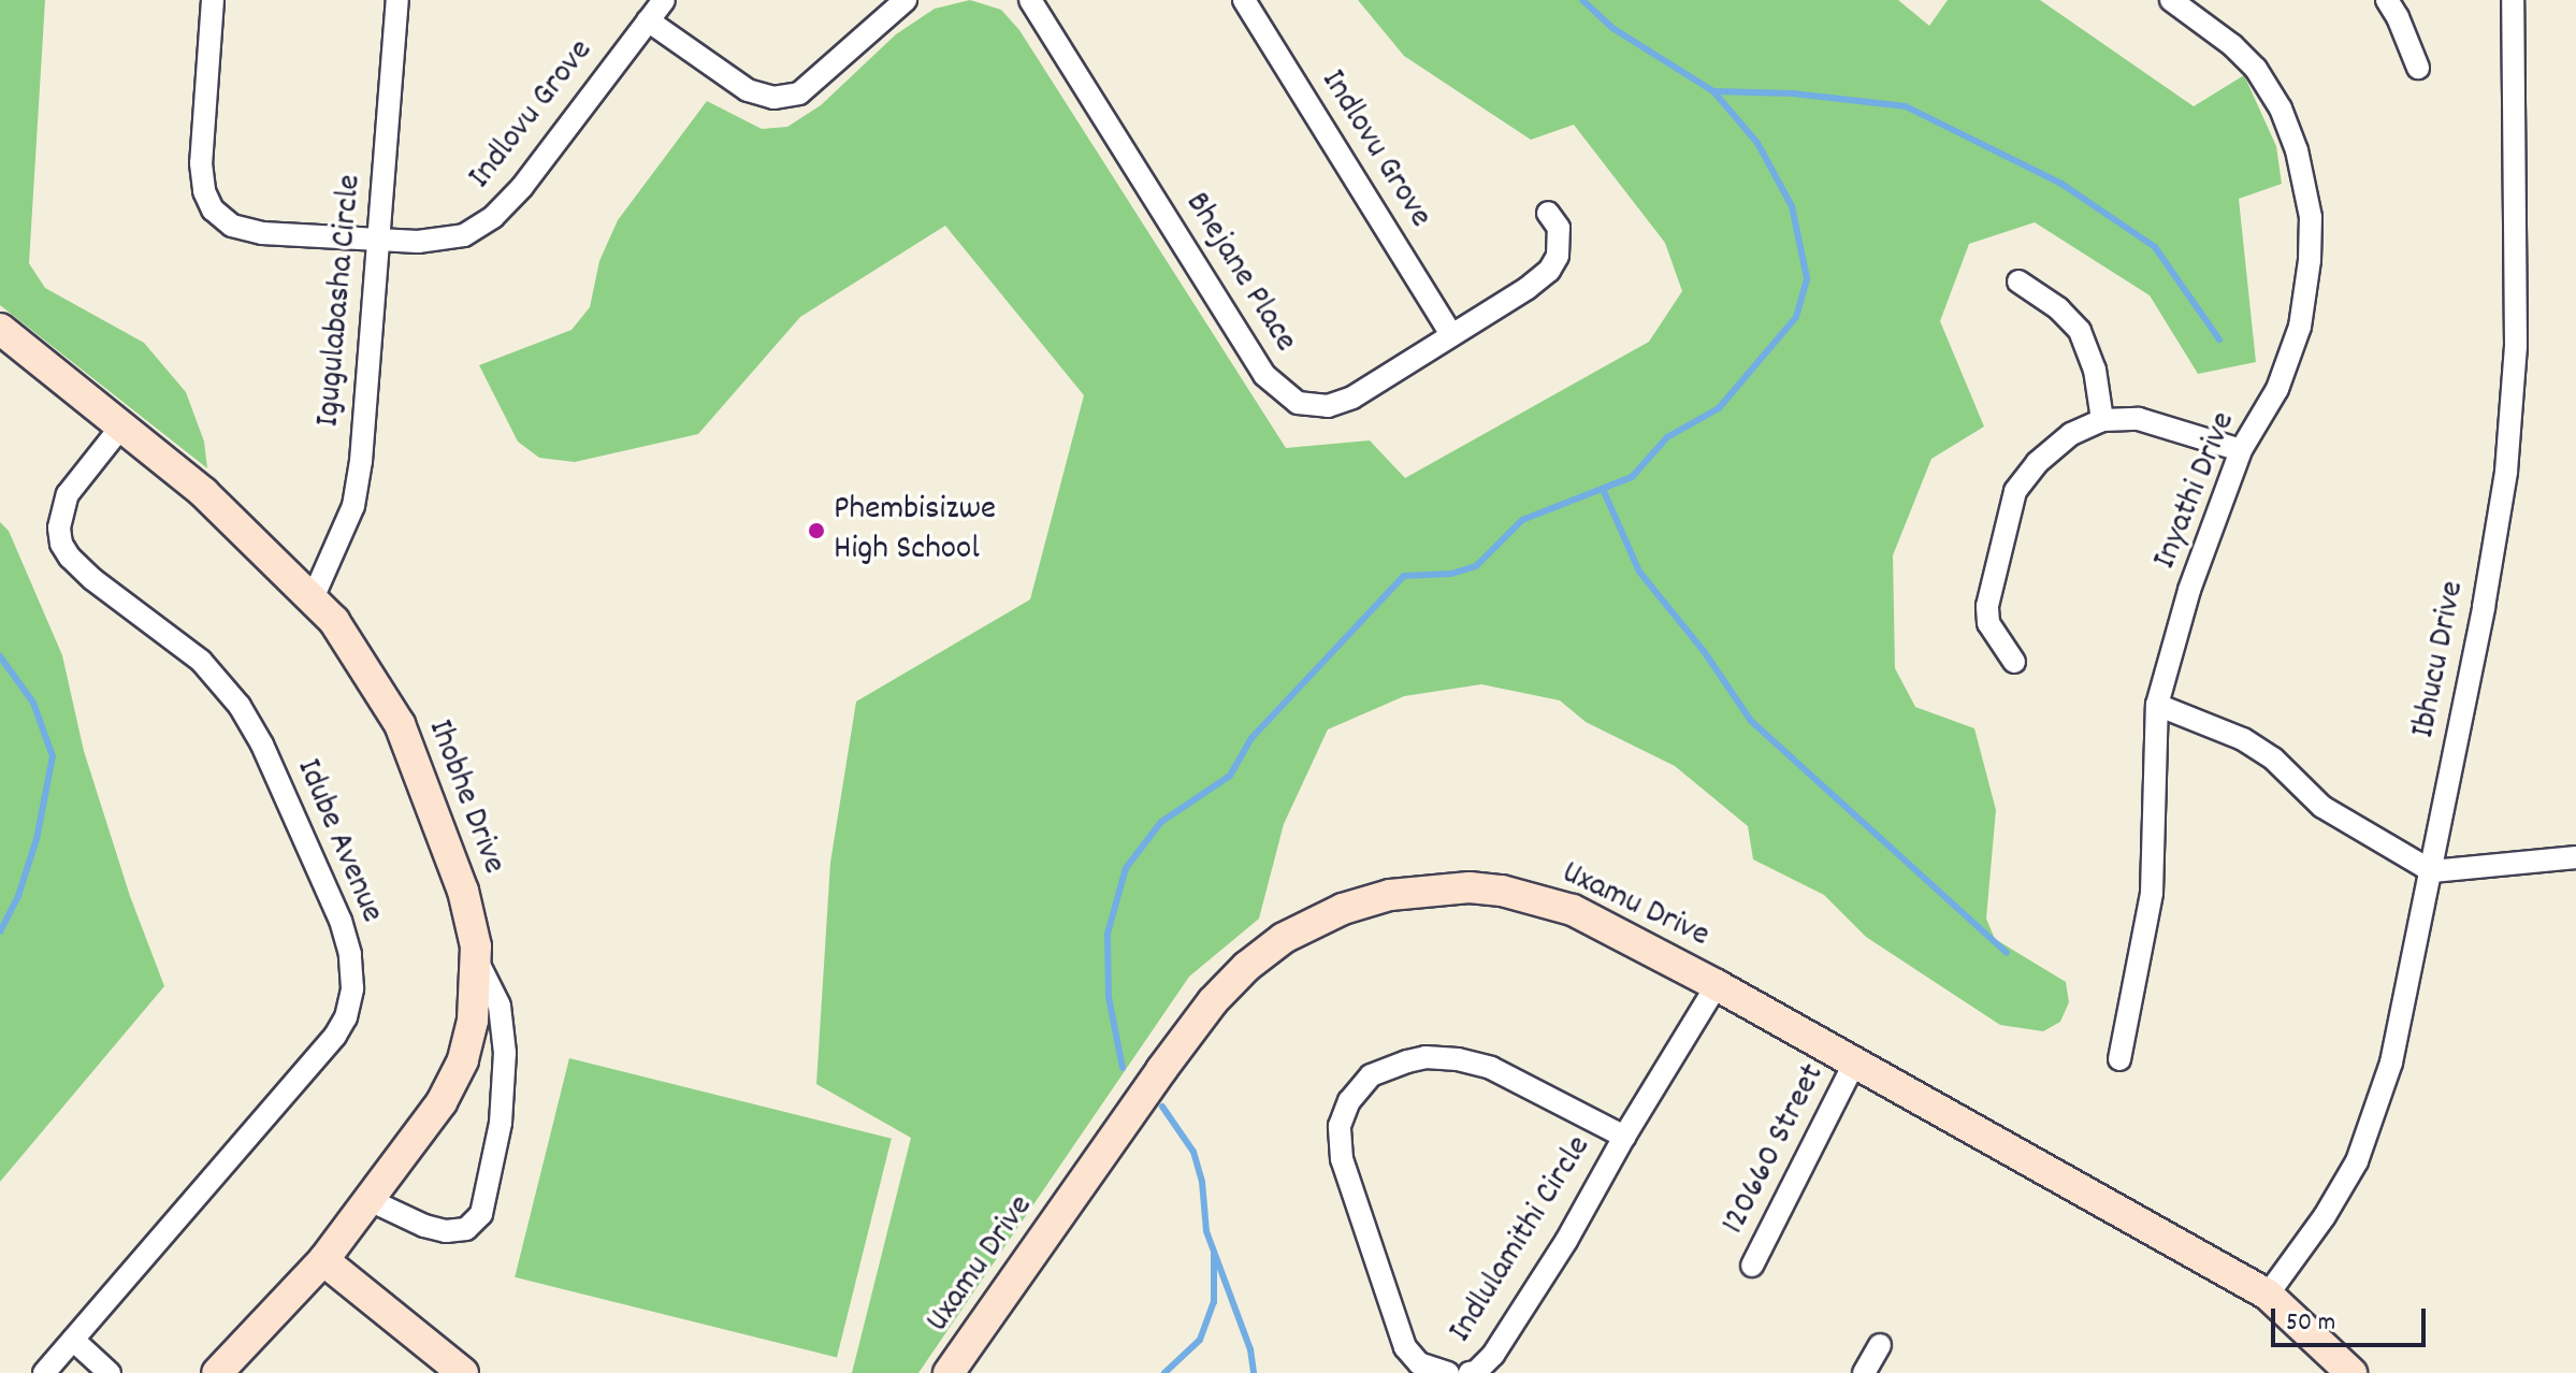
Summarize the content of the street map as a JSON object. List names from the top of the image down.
{
  "streets": {
    "street": [
      "Indlovu Grove",
      "Bhejane Place",
      "Igugulabasha Circle",
      "Inyathi Drive",
      "Ibhucu Drive",
      "Ihobhe Drive",
      "Idube Avenue",
      "Uxamu Drive",
      "120660 Street",
      "Indlulamithi Circle"
    ]
  },
  "crossings": [
    ["Indlovu Grove", "Bhejane Place"],
    ["Indlovu Grove", "Igugulabasha Circle"],
    ["Igugulabasha Circle", "Ihobhe Drive"],
    ["Ibhucu Drive", "Uxamu Drive"],
    ["Ihobhe Drive", "Idube Avenue"],
    ["Uxamu Drive", "120660 Street"],
    ["Uxamu Drive", "Indlulamithi Circle"]
  ],
  "places": ["Phembisizwe High School"],
  "scale_bar": "50 m"
}
